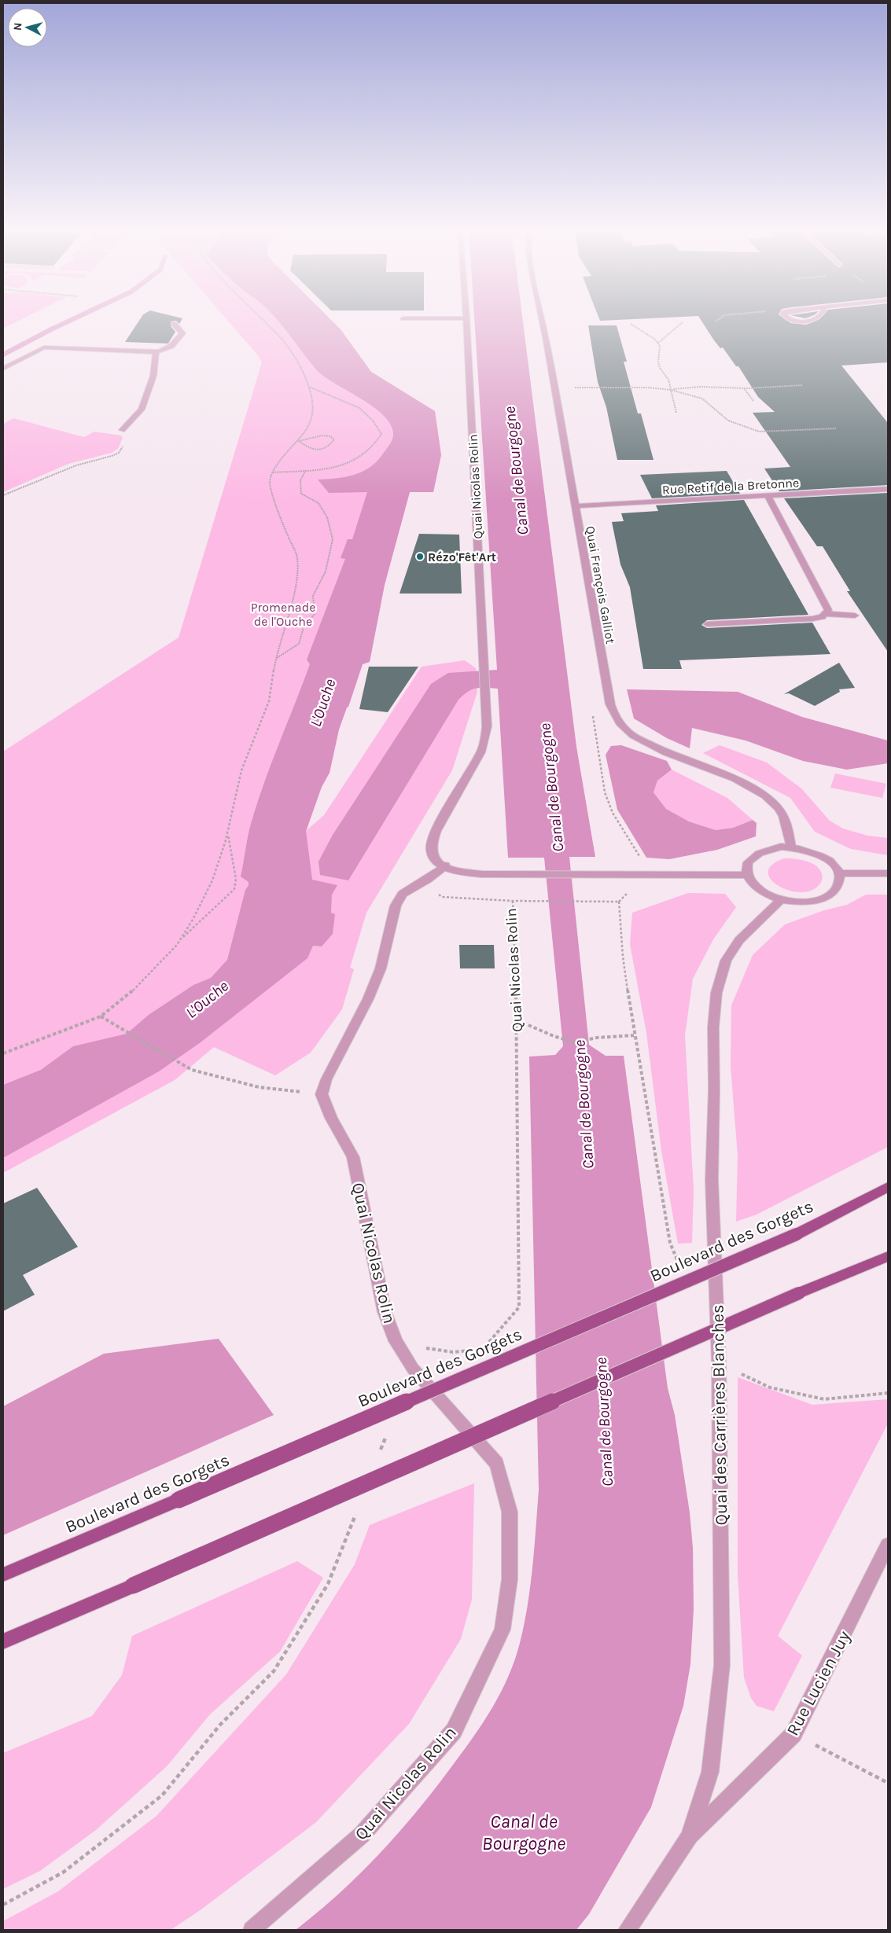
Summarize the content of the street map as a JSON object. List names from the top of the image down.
{
  "streets": {
    "main road": ["Boulevard des Gorgets"],
    "street": [
      "Rue Retif de la Bretonne",
      "Quai Nicolas Rolin",
      "Quai François Galliot",
      "Quai des Carrières Blanches",
      "Rue Lucien Juy"
    ]
  },
  "crossings": [
    ["Rue Retif de la Bretonne", "Quai François Galliot"],
    ["Quai Nicolas Rolin", "Quai François Galliot"],
    ["Quai Nicolas Rolin", "Quai des Carrières Blanches"],
    ["Quai François Galliot", "Quai des Carrières Blanches"],
    ["Quai des Carrières Blanches", "Rue Lucien Juy"]
  ],
  "water": ["Canal de Bourgogne", "L'Ouche"],
  "parks": ["Promenade de l'Ouche"],
  "places": ["Rézo'Fêt'Art"],
  "north": "left"
}
